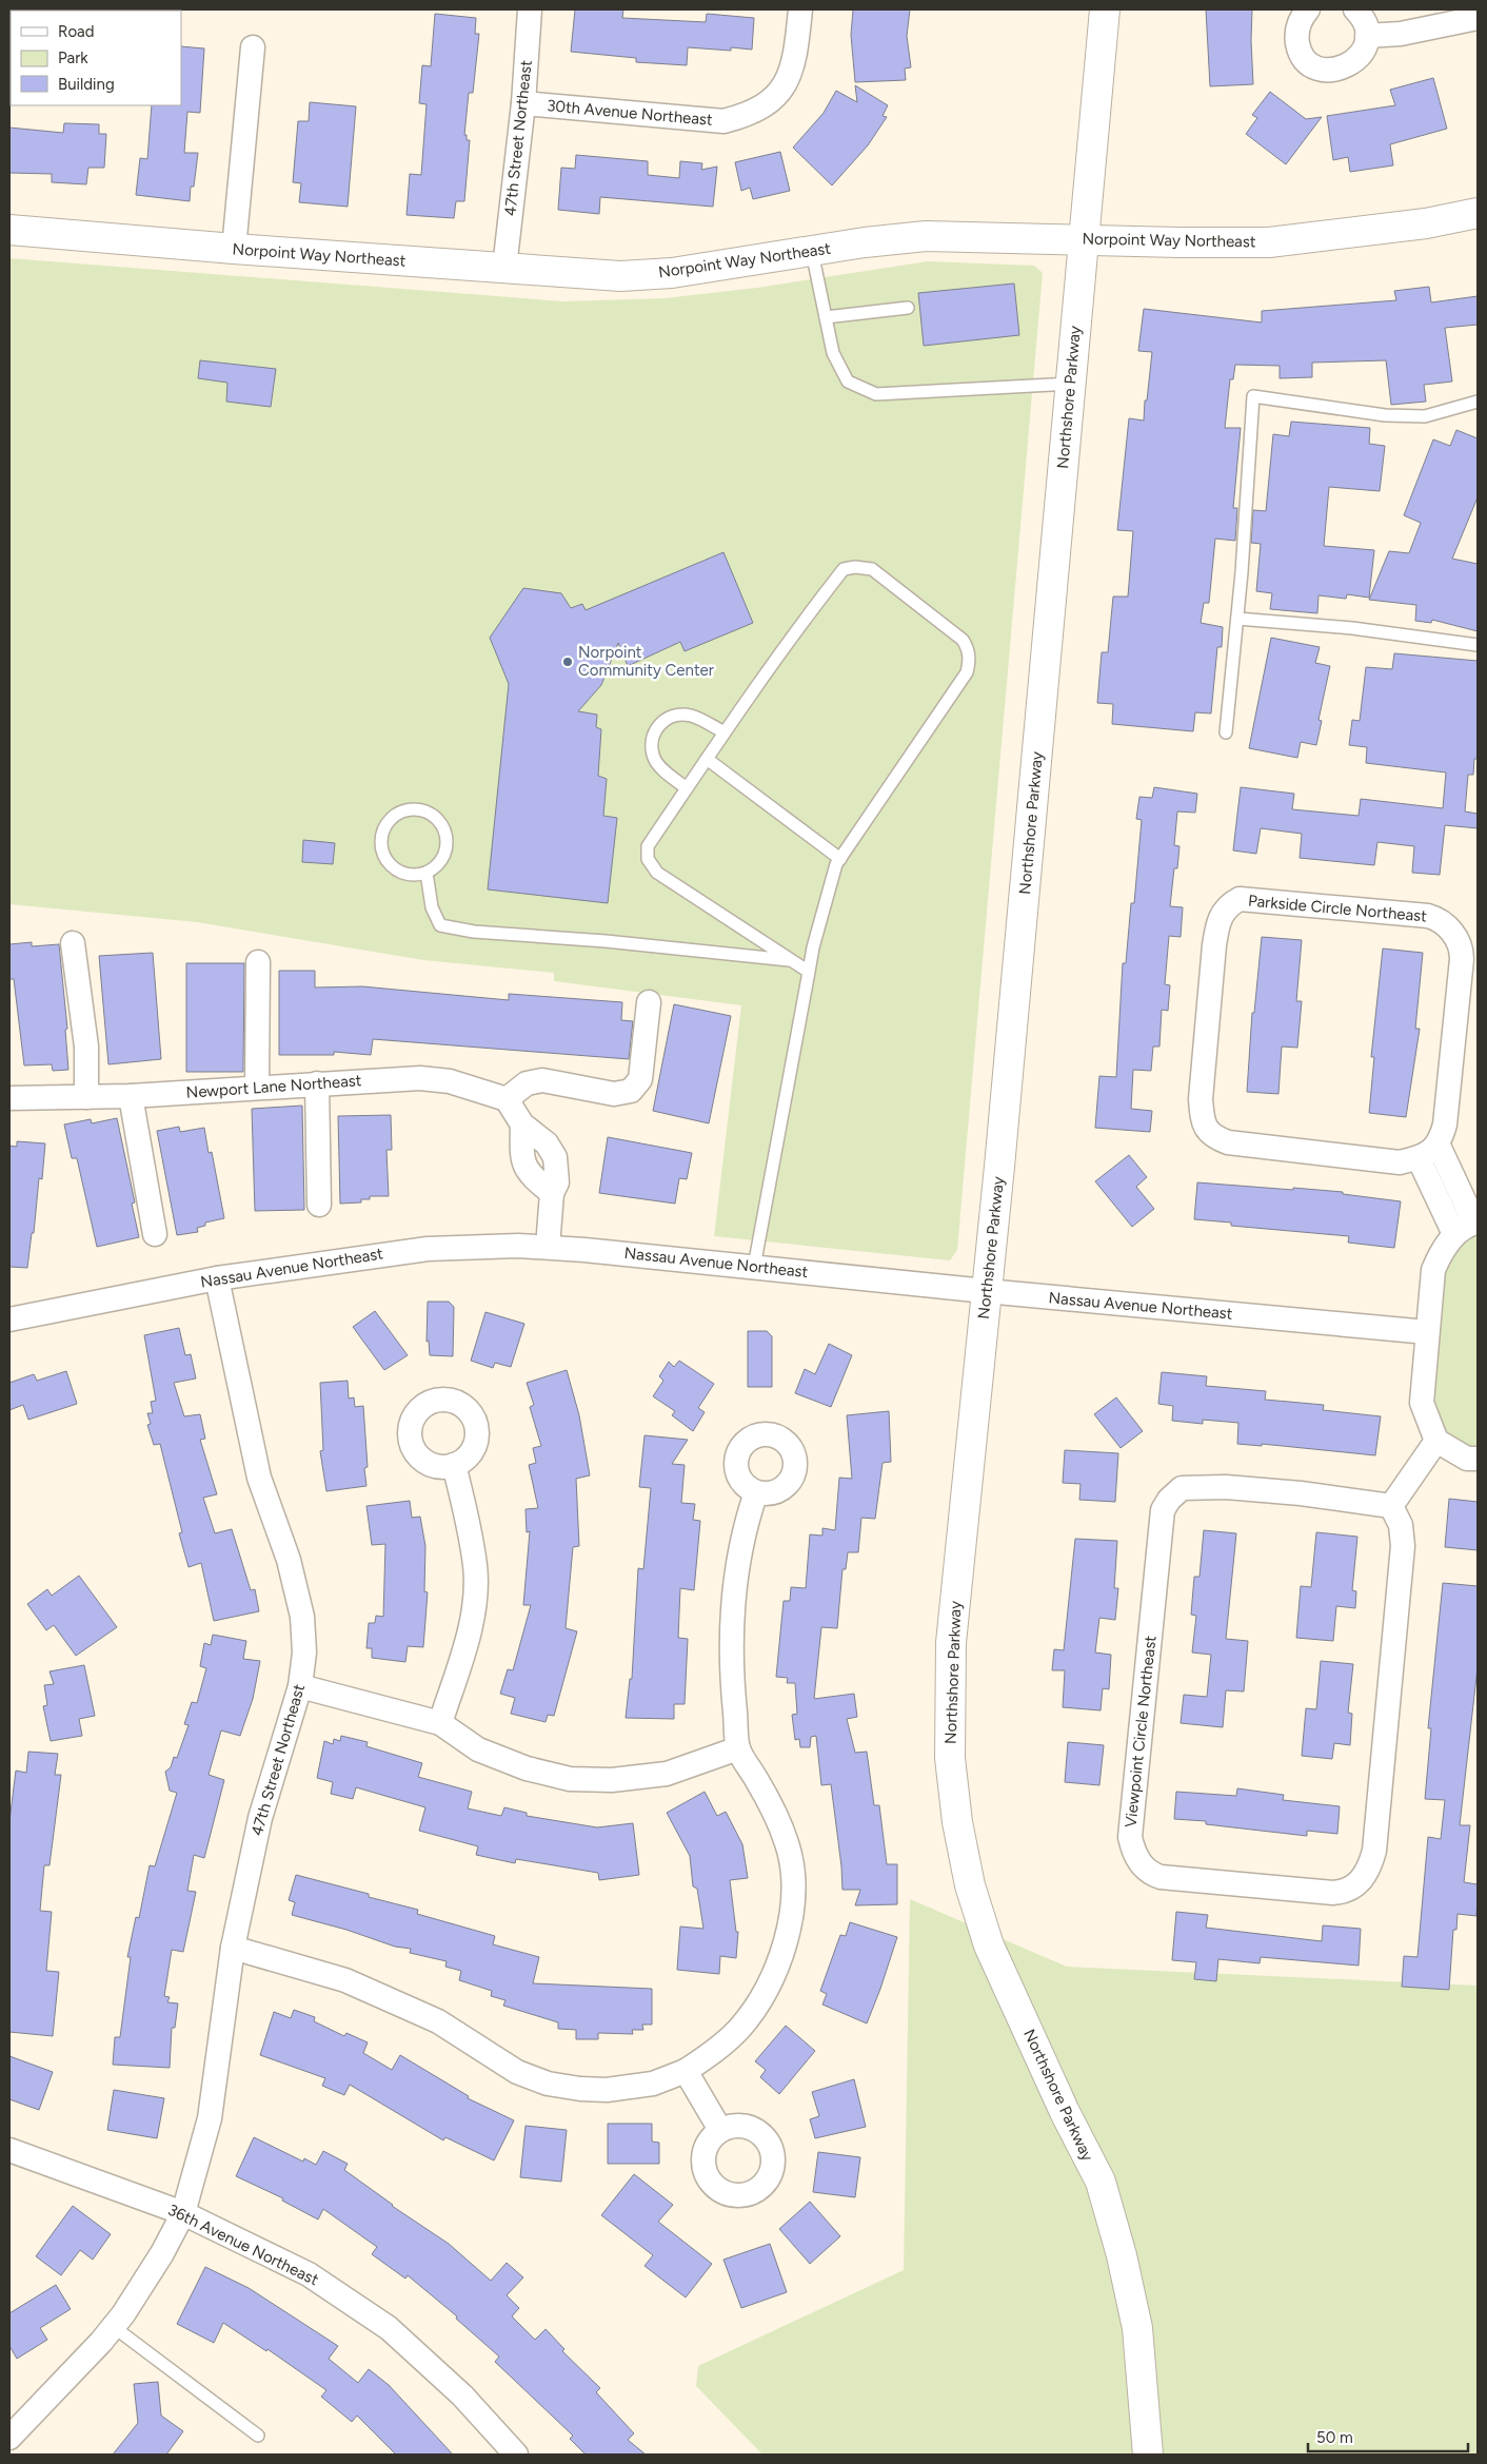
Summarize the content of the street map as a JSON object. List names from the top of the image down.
{
  "streets": {
    "street": [
      "30th Avenue Northeast",
      "47th Street Northeast",
      "Norpoint Way Northeast",
      "Northshore Parkway",
      "Parkside Circle Northeast",
      "Newport Lane Northeast",
      "Nassau Avenue Northeast",
      "Viewpoint Circle Northeast",
      "36th Avenue Northeast"
    ]
  },
  "crossings": [
    ["30th Avenue Northeast", "47th Street Northeast"],
    ["47th Street Northeast", "Norpoint Way Northeast"],
    ["47th Street Northeast", "Nassau Avenue Northeast"],
    ["47th Street Northeast", "36th Avenue Northeast"],
    ["Norpoint Way Northeast", "Northshore Parkway"],
    ["Northshore Parkway", "Nassau Avenue Northeast"]
  ],
  "places": ["Norpoint Community Center"],
  "legend": ["Road", "Park", "Building"],
  "scale_bar": "50 m"
}
